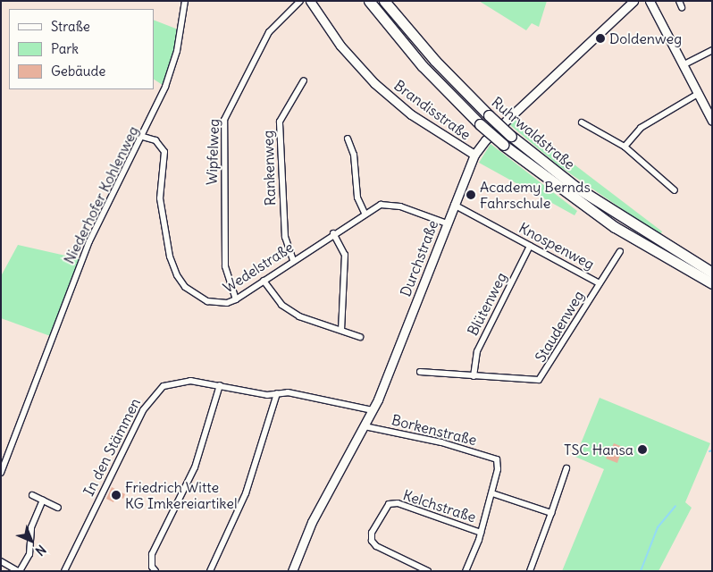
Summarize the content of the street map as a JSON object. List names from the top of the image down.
{
  "streets": {
    "highway": ["Ruhrwaldstraße"],
    "street": [
      "Brandisstraße",
      "Wipfelweg",
      "Rankenweg",
      "Niederhofer Kohlenweg",
      "Knospenweg",
      "Durchstraße",
      "Wedelstraße",
      "Blütenweg",
      "Staudenweg",
      "Borkenstraße",
      "In den Stämmen",
      "Kelchstraße"
    ]
  },
  "crossings": [
    ["Brandisstraße", "Durchstraße"],
    ["Wipfelweg", "Wedelstraße"],
    ["Rankenweg", "Wedelstraße"],
    ["Niederhofer Kohlenweg", "Wedelstraße"],
    ["Knospenweg", "Durchstraße"],
    ["Knospenweg", "Blütenweg"],
    ["Knospenweg", "Staudenweg"],
    ["Durchstraße", "Wedelstraße"],
    ["Durchstraße", "Borkenstraße"],
    ["Durchstraße", "In den Stämmen"],
    ["Blütenweg", "Staudenweg"]
  ],
  "places": [
    "Doldenweg",
    "Academy Bernds Fahrschule",
    "TSC Hansa",
    "Friedrich Witte KG Imkereiartikel"
  ],
  "legend": ["Straße", "Park", "Gebäude"],
  "north": "bottom right"
}
